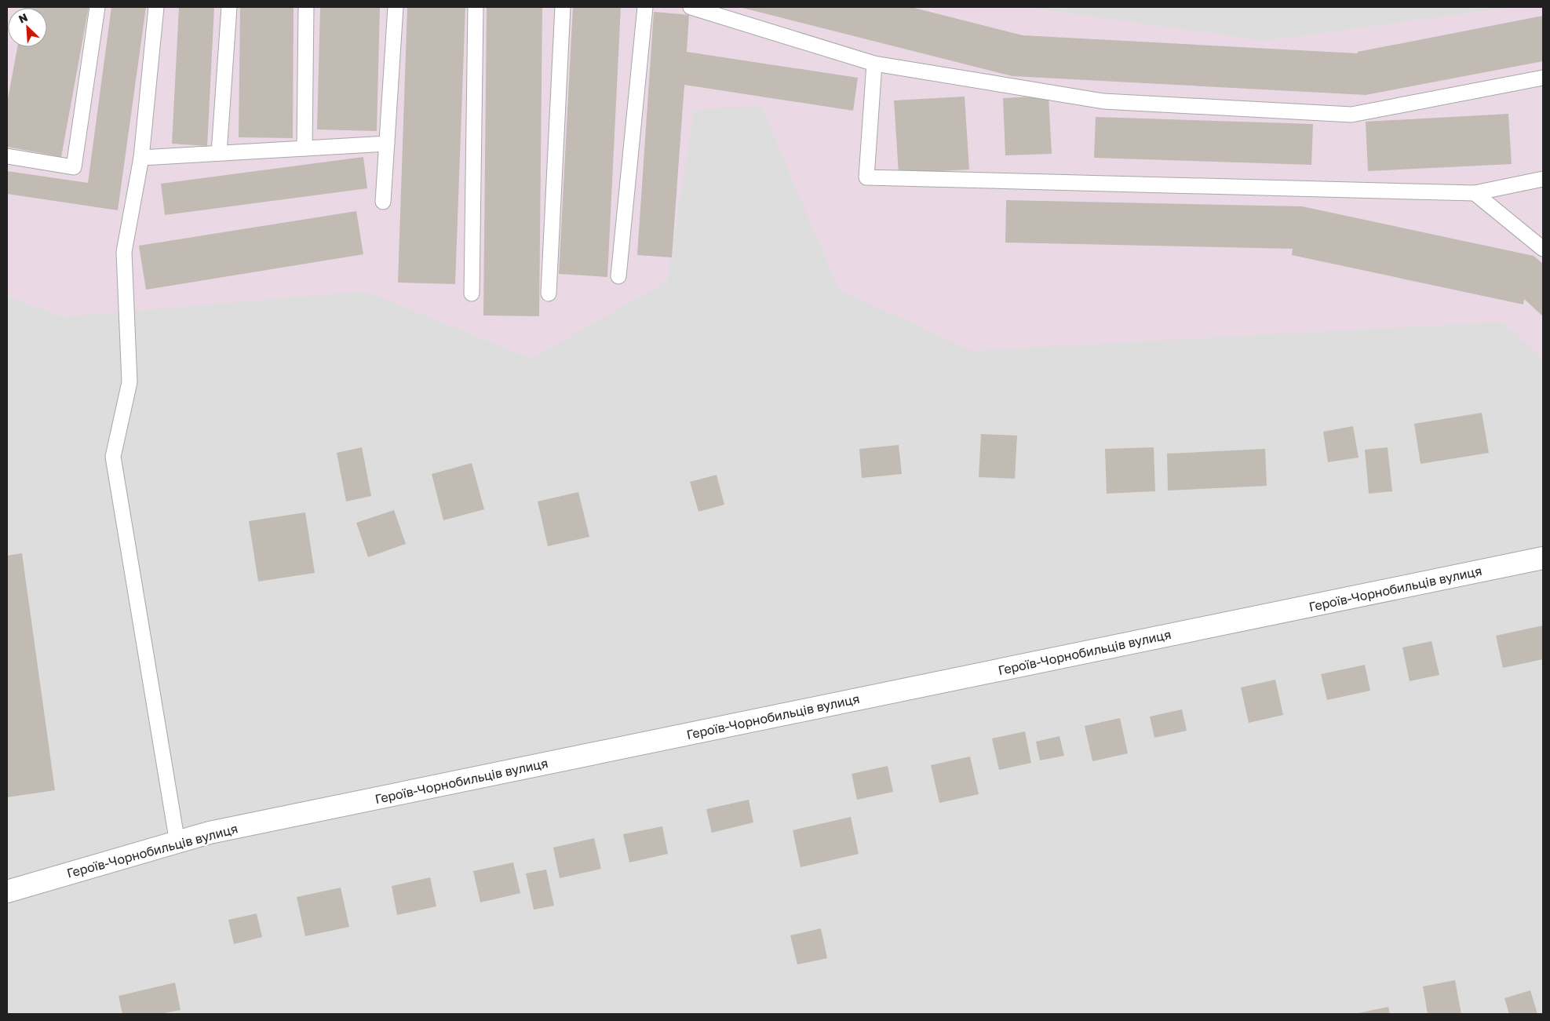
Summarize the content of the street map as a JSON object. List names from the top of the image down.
{
  "streets": {
    "street": ["Героїв-Чорнобильців вулиця"]
  },
  "north": "top left"
}
